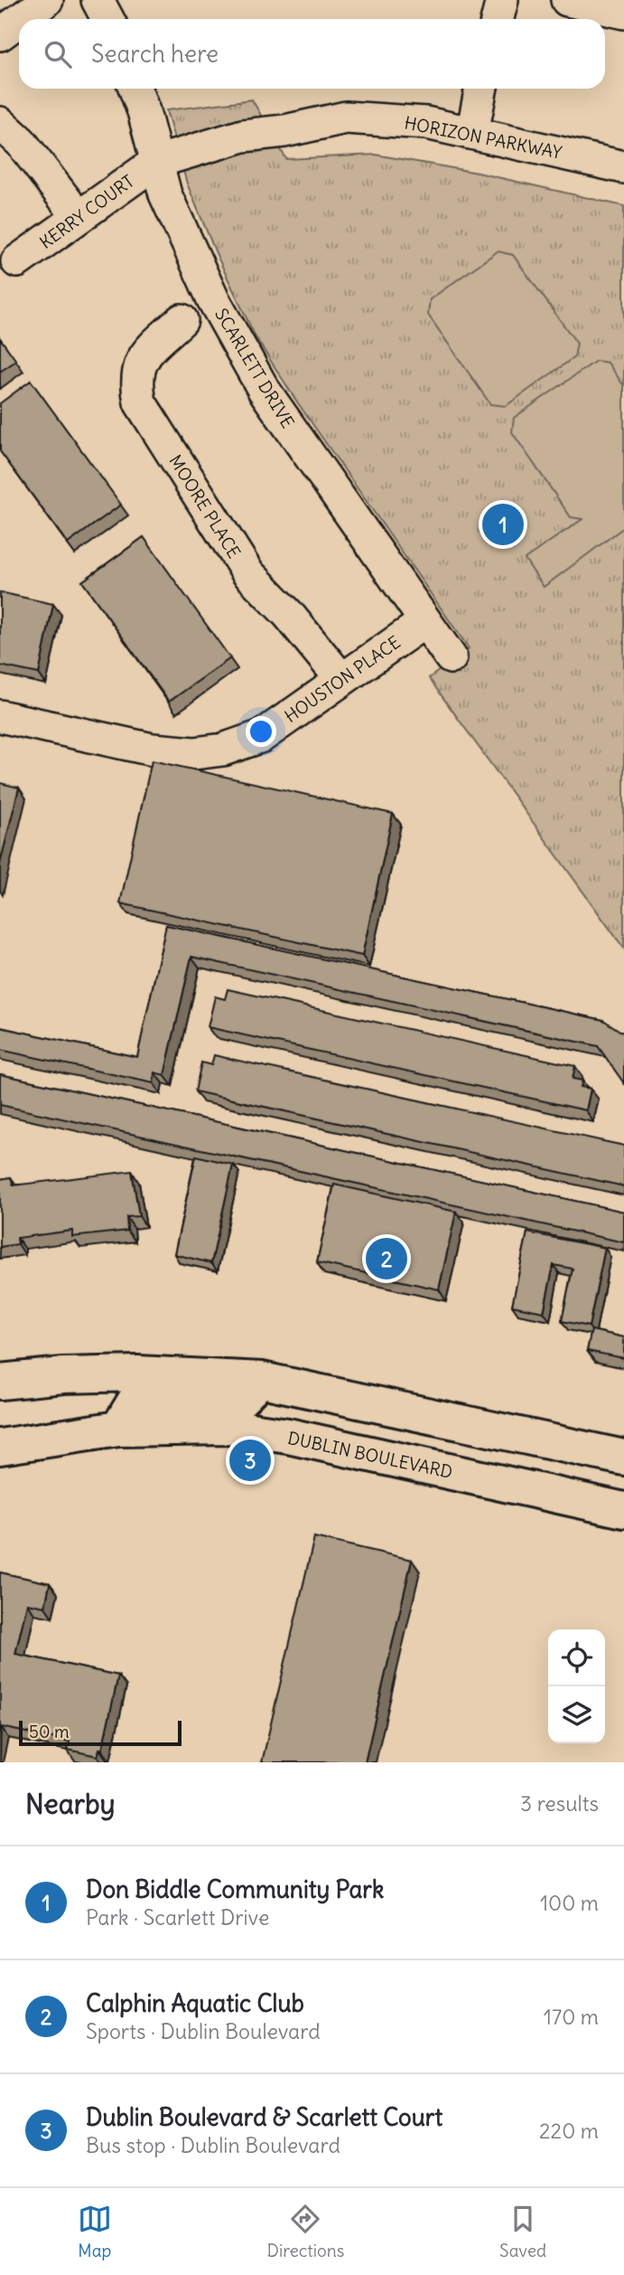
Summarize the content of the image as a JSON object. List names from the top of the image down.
{
  "streets": {
    "main road": ["DUBLIN BOULEVARD"],
    "street": [
      "HORIZON PARKWAY",
      "KERRY COURT",
      "SCARLETT DRIVE",
      "MOORE PLACE",
      "HOUSTON PLACE"
    ]
  },
  "crossings": [
    ["HORIZON PARKWAY", "KERRY COURT"],
    ["HORIZON PARKWAY", "SCARLETT DRIVE"],
    ["KERRY COURT", "SCARLETT DRIVE"],
    ["SCARLETT DRIVE", "HOUSTON PLACE"],
    ["MOORE PLACE", "HOUSTON PLACE"]
  ],
  "scale_bar": "50 m",
  "page": {
    "search": "Search here",
    "pins": ["1", "2", "3"],
    "scale": "50 m",
    "heading": ["Nearby", "3 results"],
    "list": [
      {
        "mark": "1",
        "name": "Don Biddle Community Park",
        "note": "Park · Scarlett Drive",
        "value": "100 m"
      },
      {
        "mark": "2",
        "name": "Calphin Aquatic Club",
        "note": "Sports · Dublin Boulevard",
        "value": "170 m"
      },
      {
        "mark": "3",
        "name": "Dublin Boulevard & Scarlett Court",
        "note": "Bus stop · Dublin Boulevard",
        "value": "220 m"
      }
    ],
    "nav": ["Map", "Directions", "Saved"]
  }
}
